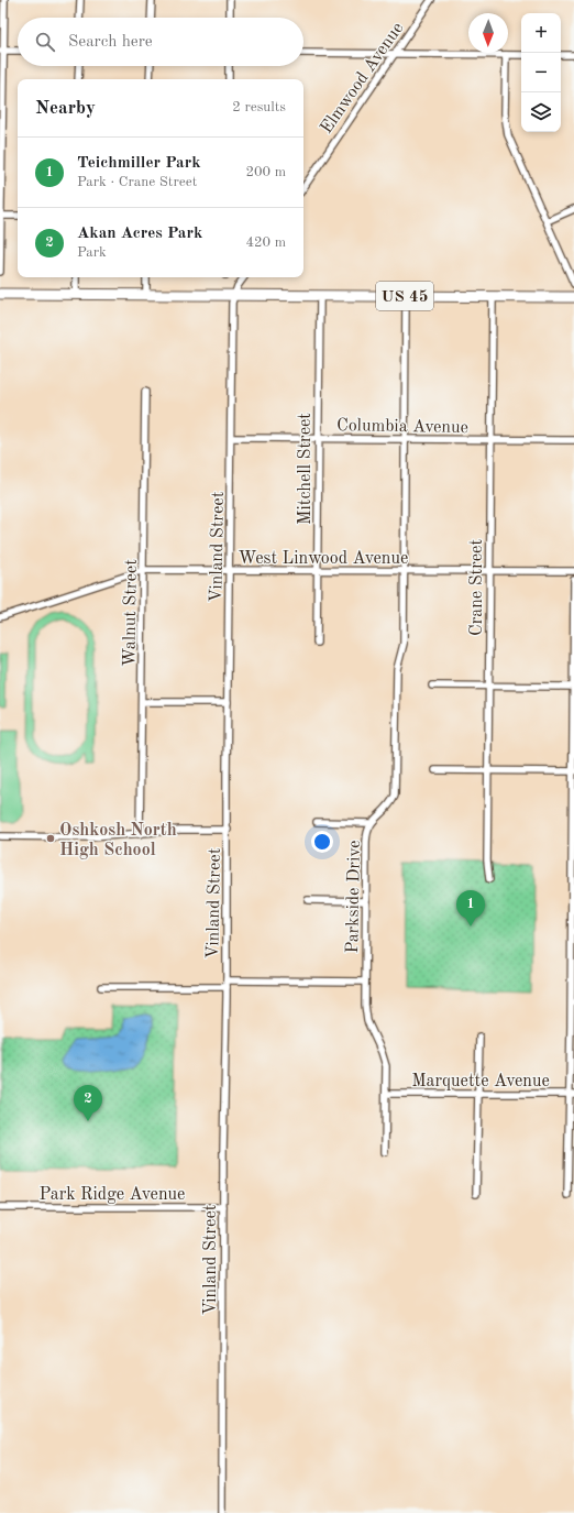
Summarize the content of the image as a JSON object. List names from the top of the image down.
{
  "streets": {
    "main road": ["US 45"],
    "street": [
      "Elmwood Avenue",
      "Columbia Avenue",
      "Mitchell Street",
      "Vinland Street",
      "West Linwood Avenue",
      "Crane Street",
      "Walnut Street",
      "Parkside Drive",
      "Marquette Avenue",
      "Park Ridge Avenue"
    ]
  },
  "crossings": [
    ["US 45", "Mitchell Street"],
    ["US 45", "Vinland Street"],
    ["US 45", "Crane Street"],
    ["US 45", "Parkside Drive"],
    ["Columbia Avenue", "Mitchell Street"],
    ["Columbia Avenue", "Vinland Street"],
    ["Columbia Avenue", "Crane Street"],
    ["Columbia Avenue", "Parkside Drive"],
    ["Mitchell Street", "West Linwood Avenue"],
    ["Vinland Street", "West Linwood Avenue"],
    ["Vinland Street", "Park Ridge Avenue"],
    ["West Linwood Avenue", "Crane Street"],
    ["West Linwood Avenue", "Walnut Street"],
    ["West Linwood Avenue", "Parkside Drive"],
    ["Parkside Drive", "Marquette Avenue"]
  ],
  "places": ["Oshkosh North High School"],
  "north": "bottom",
  "page": {
    "map_buttons": ["+", "−"],
    "search": "Search here",
    "heading": ["Nearby", "2 results"],
    "list": [
      {
        "mark": "1",
        "name": "Teichmiller Park",
        "note": "Park · Crane Street",
        "value": "200 m"
      },
      {
        "mark": "2",
        "name": "Akan Acres Park",
        "note": "Park",
        "value": "420 m"
      }
    ],
    "pins": ["1", "2"]
  }
}
